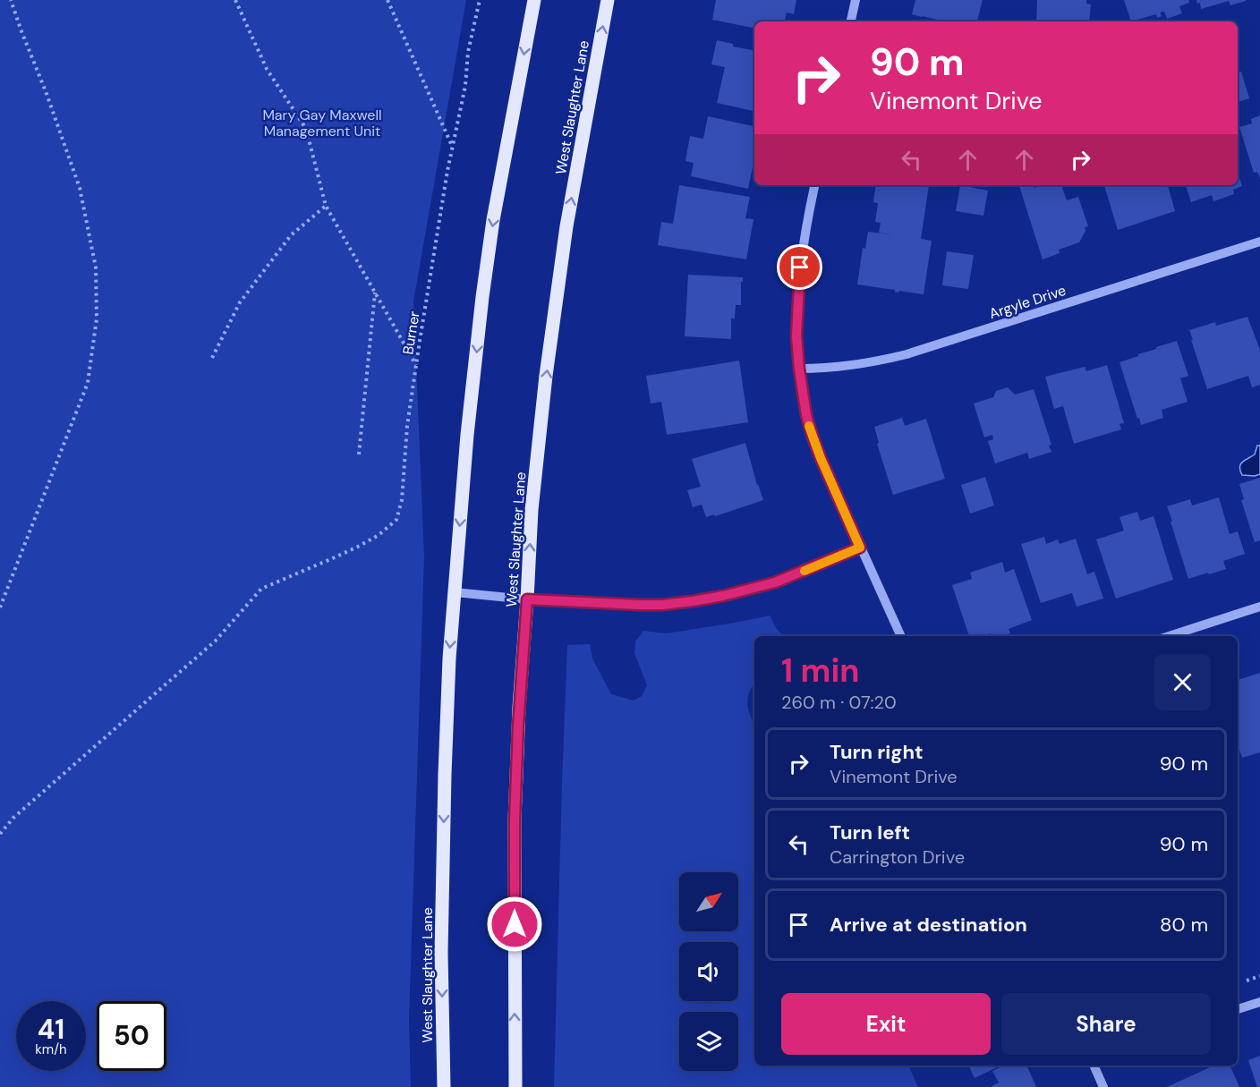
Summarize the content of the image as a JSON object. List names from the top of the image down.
{
  "streets": {
    "main road": ["West Slaughter Lane"],
    "street": ["Argyle Drive"],
    "path": ["Burner"]
  },
  "parks": ["Mary Gay Maxwell Management Unit"],
  "north": "top right",
  "page": {
    "turn": ["90 m", "Vinemont Drive"],
    "heading": ["1 min", "260 m · 07:20"],
    "list": [
      {
        "name": "Turn right",
        "note": "Vinemont Drive",
        "value": "90 m"
      },
      {
        "name": "Turn left",
        "note": "Carrington Drive",
        "value": "90 m"
      },
      {
        "name": "Arrive at destination",
        "value": "80 m"
      }
    ],
    "buttons": ["Exit", "Share"],
    "speed": "41 km/h",
    "limit": "50"
  }
}
